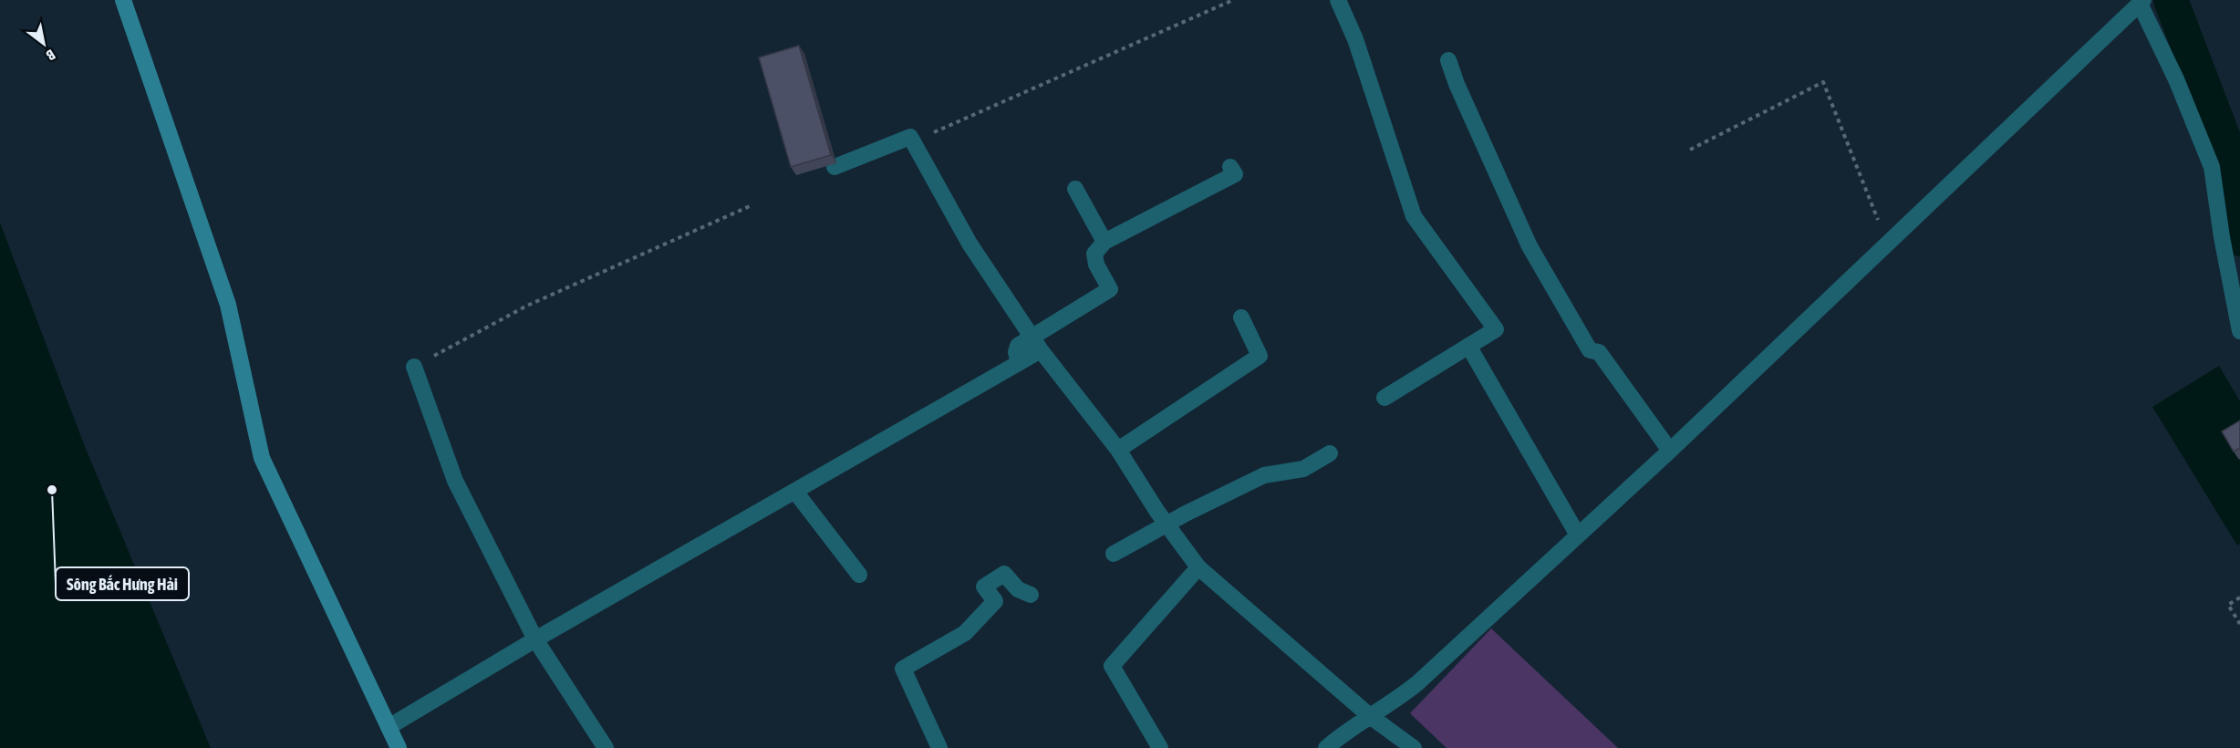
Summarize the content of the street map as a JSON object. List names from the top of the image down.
{
  "places": ["Sông Bắc Hưng Hải"],
  "north": "bottom right"
}
